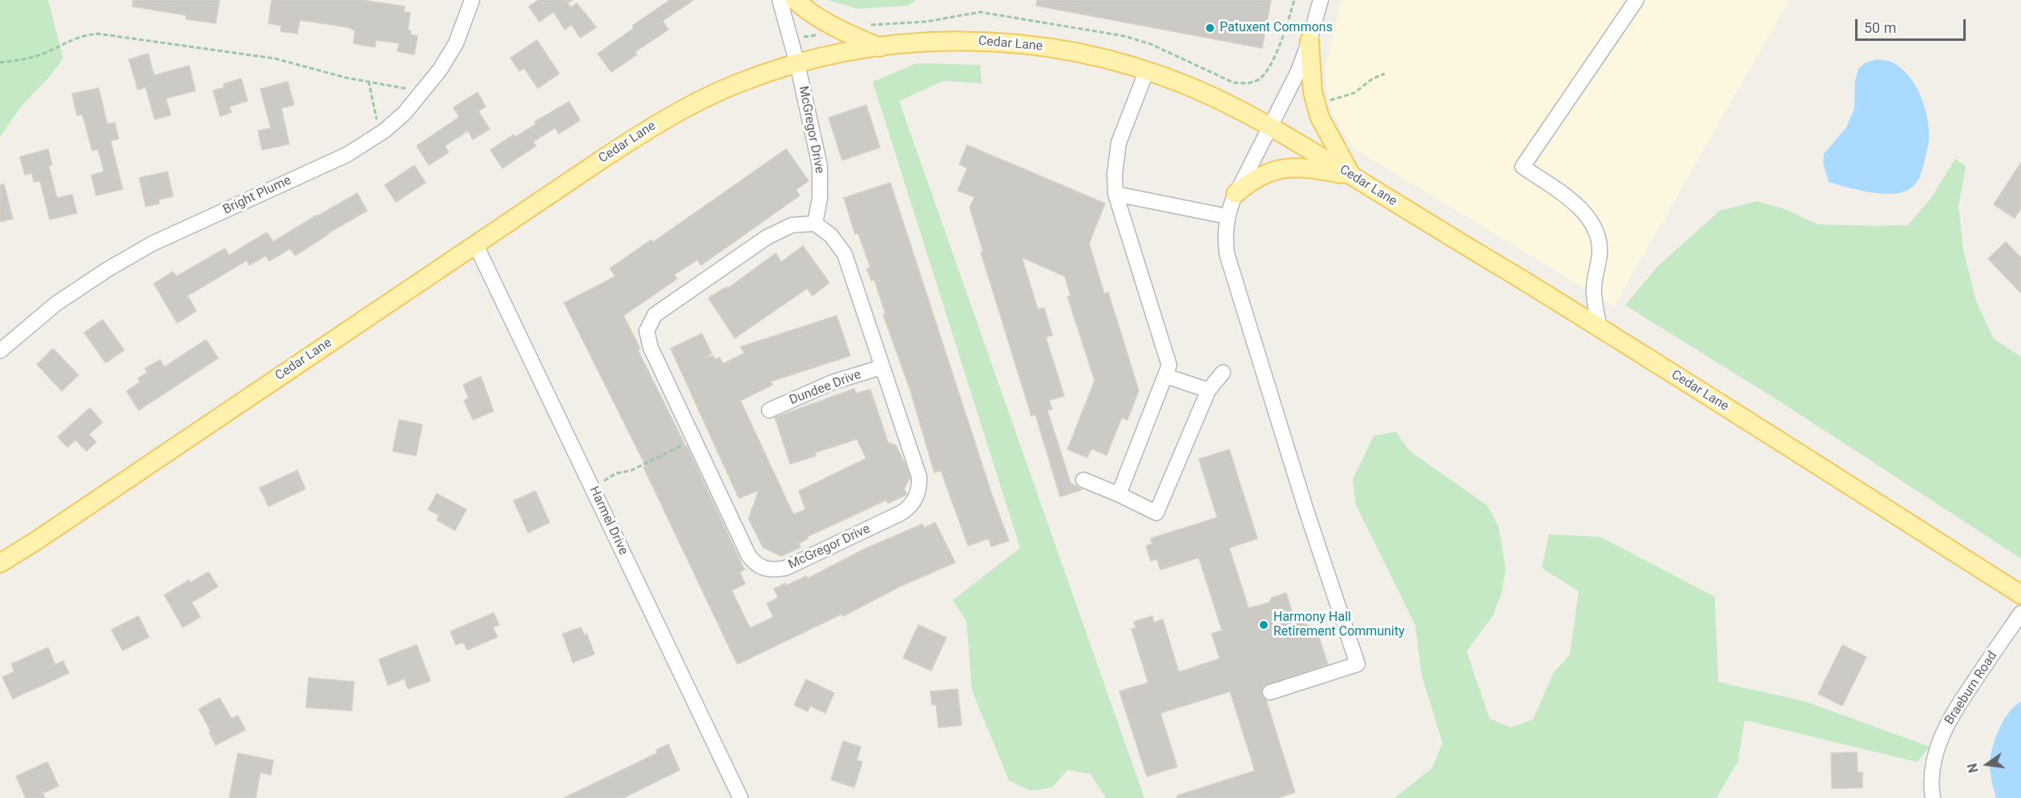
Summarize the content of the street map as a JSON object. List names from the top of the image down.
{
  "streets": {
    "main road": ["Cedar Lane"],
    "street": [
      "McGregor Drive",
      "Bright Plume",
      "Dundee Drive",
      "Harmel Drive",
      "Braeburn Road"
    ]
  },
  "crossings": [
    ["Cedar Lane", "McGregor Drive"],
    ["Cedar Lane", "Harmel Drive"],
    ["McGregor Drive", "Dundee Drive"]
  ],
  "places": ["Patuxent Commons", "Harmony Hall Retirement Community"],
  "scale_bar": "50 m",
  "north": "left"
}
